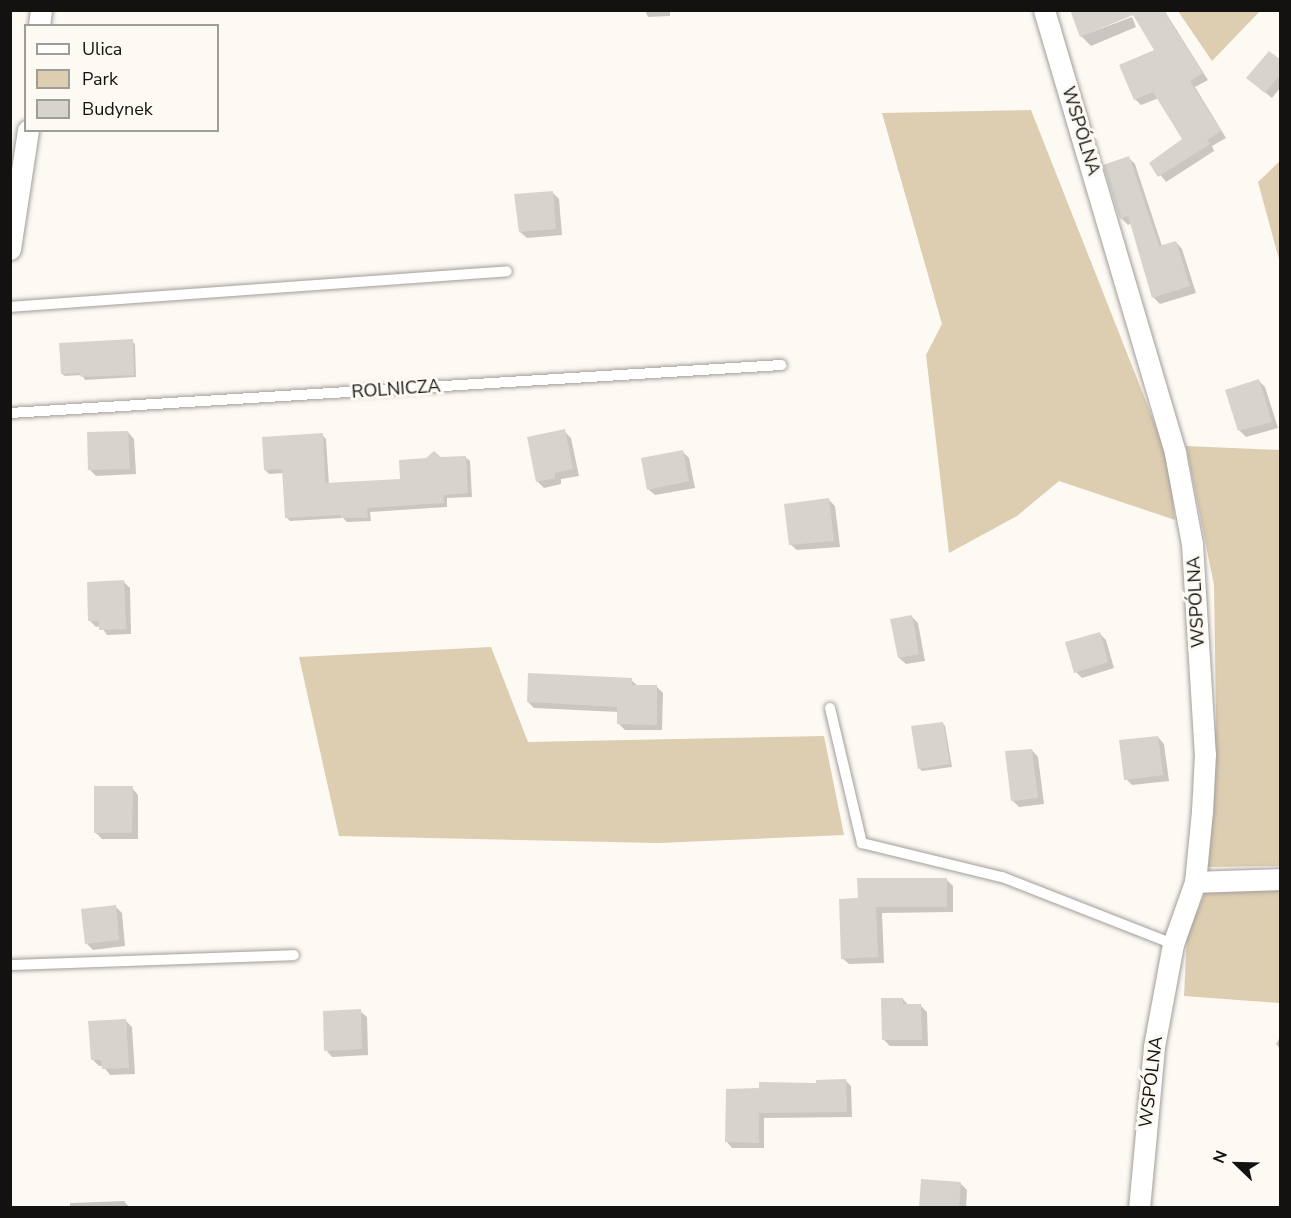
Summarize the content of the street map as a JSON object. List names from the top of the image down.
{
  "streets": {
    "street": ["WSPÓLNA"],
    "lane": ["ROLNICZA"]
  },
  "legend": ["Ulica", "Park", "Budynek"],
  "north": "top left"
}
